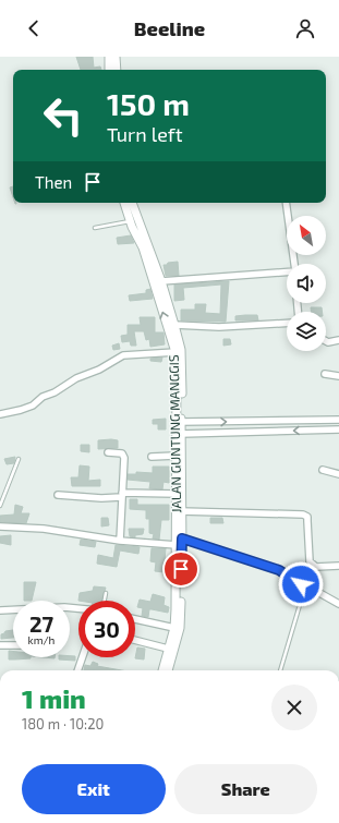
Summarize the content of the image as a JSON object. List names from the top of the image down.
{
  "streets": {
    "street": ["JALAN GUNTUNG MANGGIS"]
  },
  "north": "top left",
  "page": {
    "header": "Beeline",
    "turn": ["150 m", "Turn left"],
    "then": "Then",
    "speed": "27 km/h",
    "limit": "30",
    "heading": ["1 min", "180 m · 10:20"],
    "buttons": ["Exit", "Share"]
  }
}
